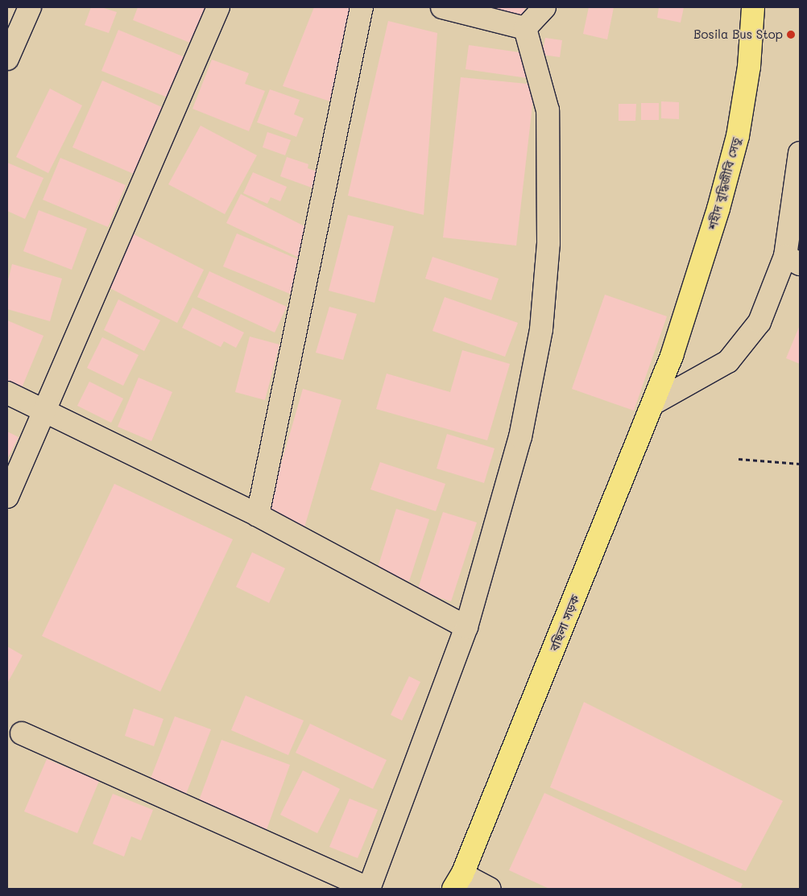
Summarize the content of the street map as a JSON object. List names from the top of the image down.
{
  "streets": {
    "main road": ["শহীদ বুদ্ধিজীবি সেতু", "বছিলা সড়ক"]
  },
  "crossings": [
    ["শহীদ বুদ্ধিজীবি সেতু", "বছিলা সড়ক"]
  ],
  "places": ["Bosila Bus Stop"]
}
